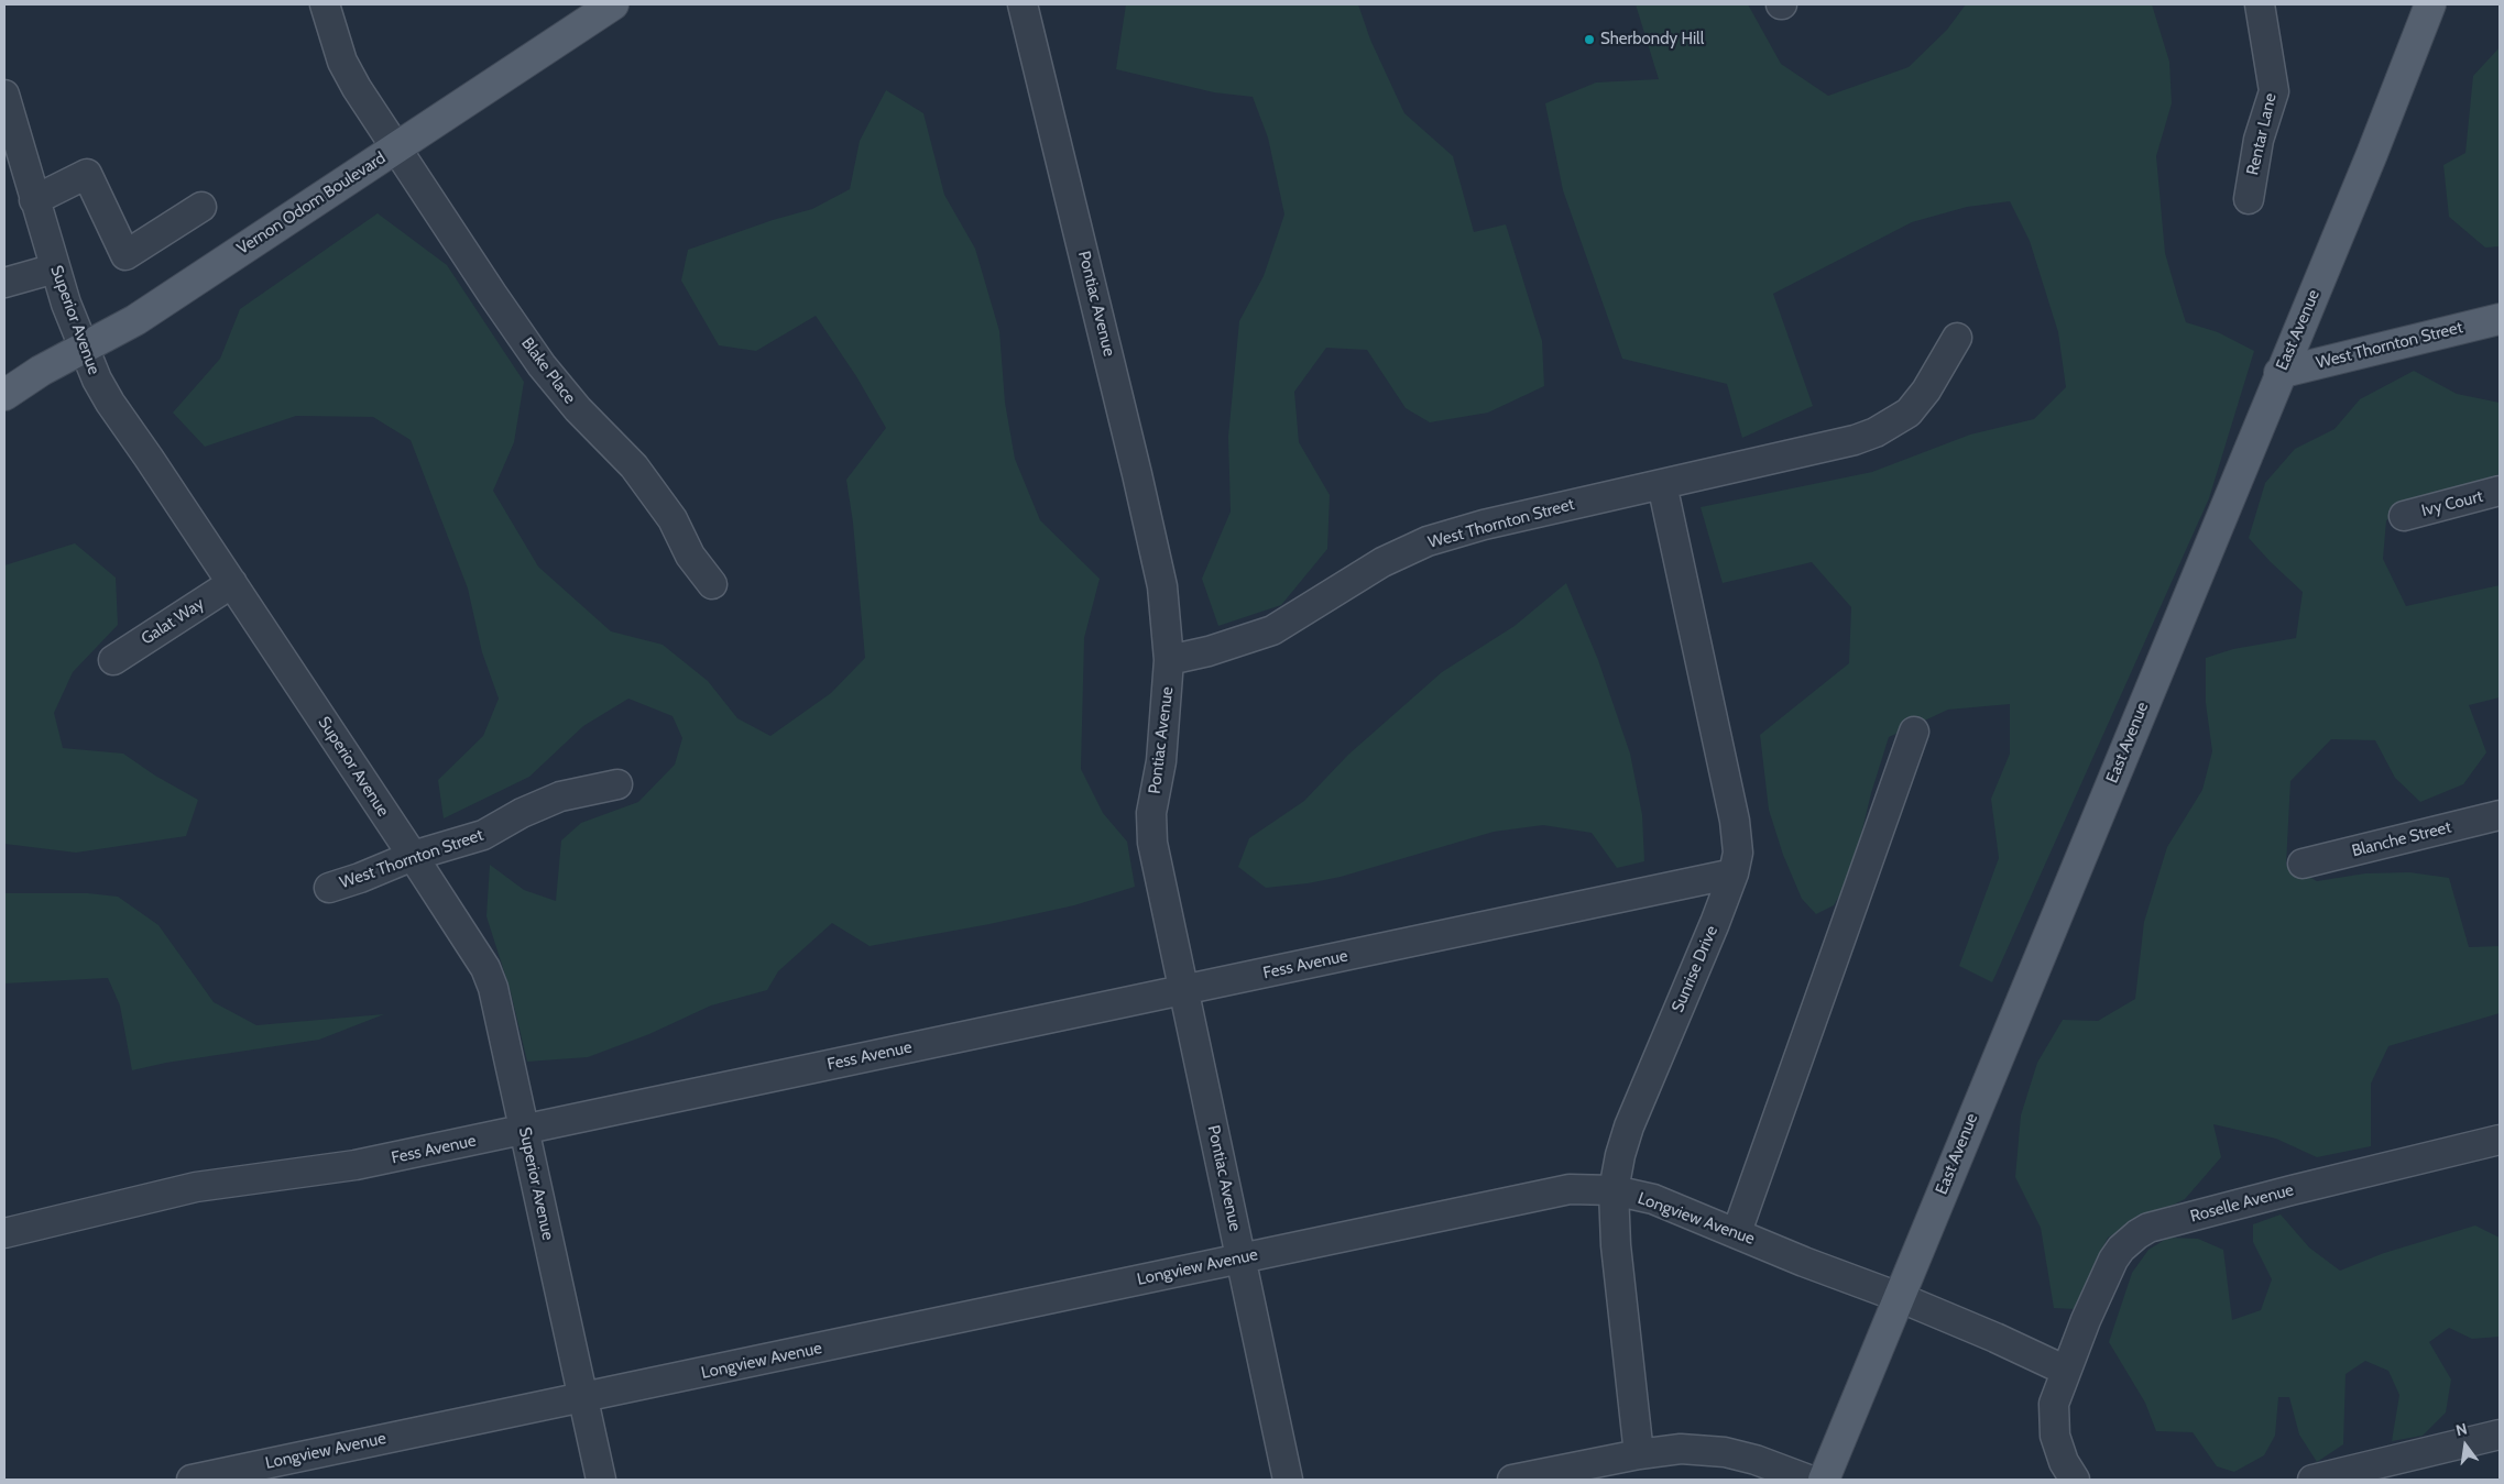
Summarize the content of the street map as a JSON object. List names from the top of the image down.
{
  "streets": {
    "main road": ["Vernon Odom Boulevard", "East Avenue", "West Thornton Street"],
    "street": [
      "Rentar Lane",
      "Pontiac Avenue",
      "Superior Avenue",
      "Blake Place",
      "Ivy Court",
      "Galat Way",
      "Blanche Street",
      "Fess Avenue",
      "Sunrise Drive",
      "Roselle Avenue",
      "Longview Avenue"
    ]
  },
  "crossings": [
    ["Vernon Odom Boulevard", "Superior Avenue"],
    ["Vernon Odom Boulevard", "Blake Place"],
    ["Pontiac Avenue", "West Thornton Street"],
    ["Pontiac Avenue", "Fess Avenue"],
    ["Pontiac Avenue", "Longview Avenue"],
    ["Superior Avenue", "West Thornton Street"],
    ["Superior Avenue", "Galat Way"],
    ["Superior Avenue", "Fess Avenue"],
    ["Superior Avenue", "Longview Avenue"],
    ["East Avenue", "West Thornton Street"],
    ["East Avenue", "Longview Avenue"],
    ["West Thornton Street", "Sunrise Drive"],
    ["Fess Avenue", "Sunrise Drive"],
    ["Sunrise Drive", "Longview Avenue"],
    ["Roselle Avenue", "Longview Avenue"]
  ],
  "places": ["Sherbondy Hill"],
  "north": "top"
}
